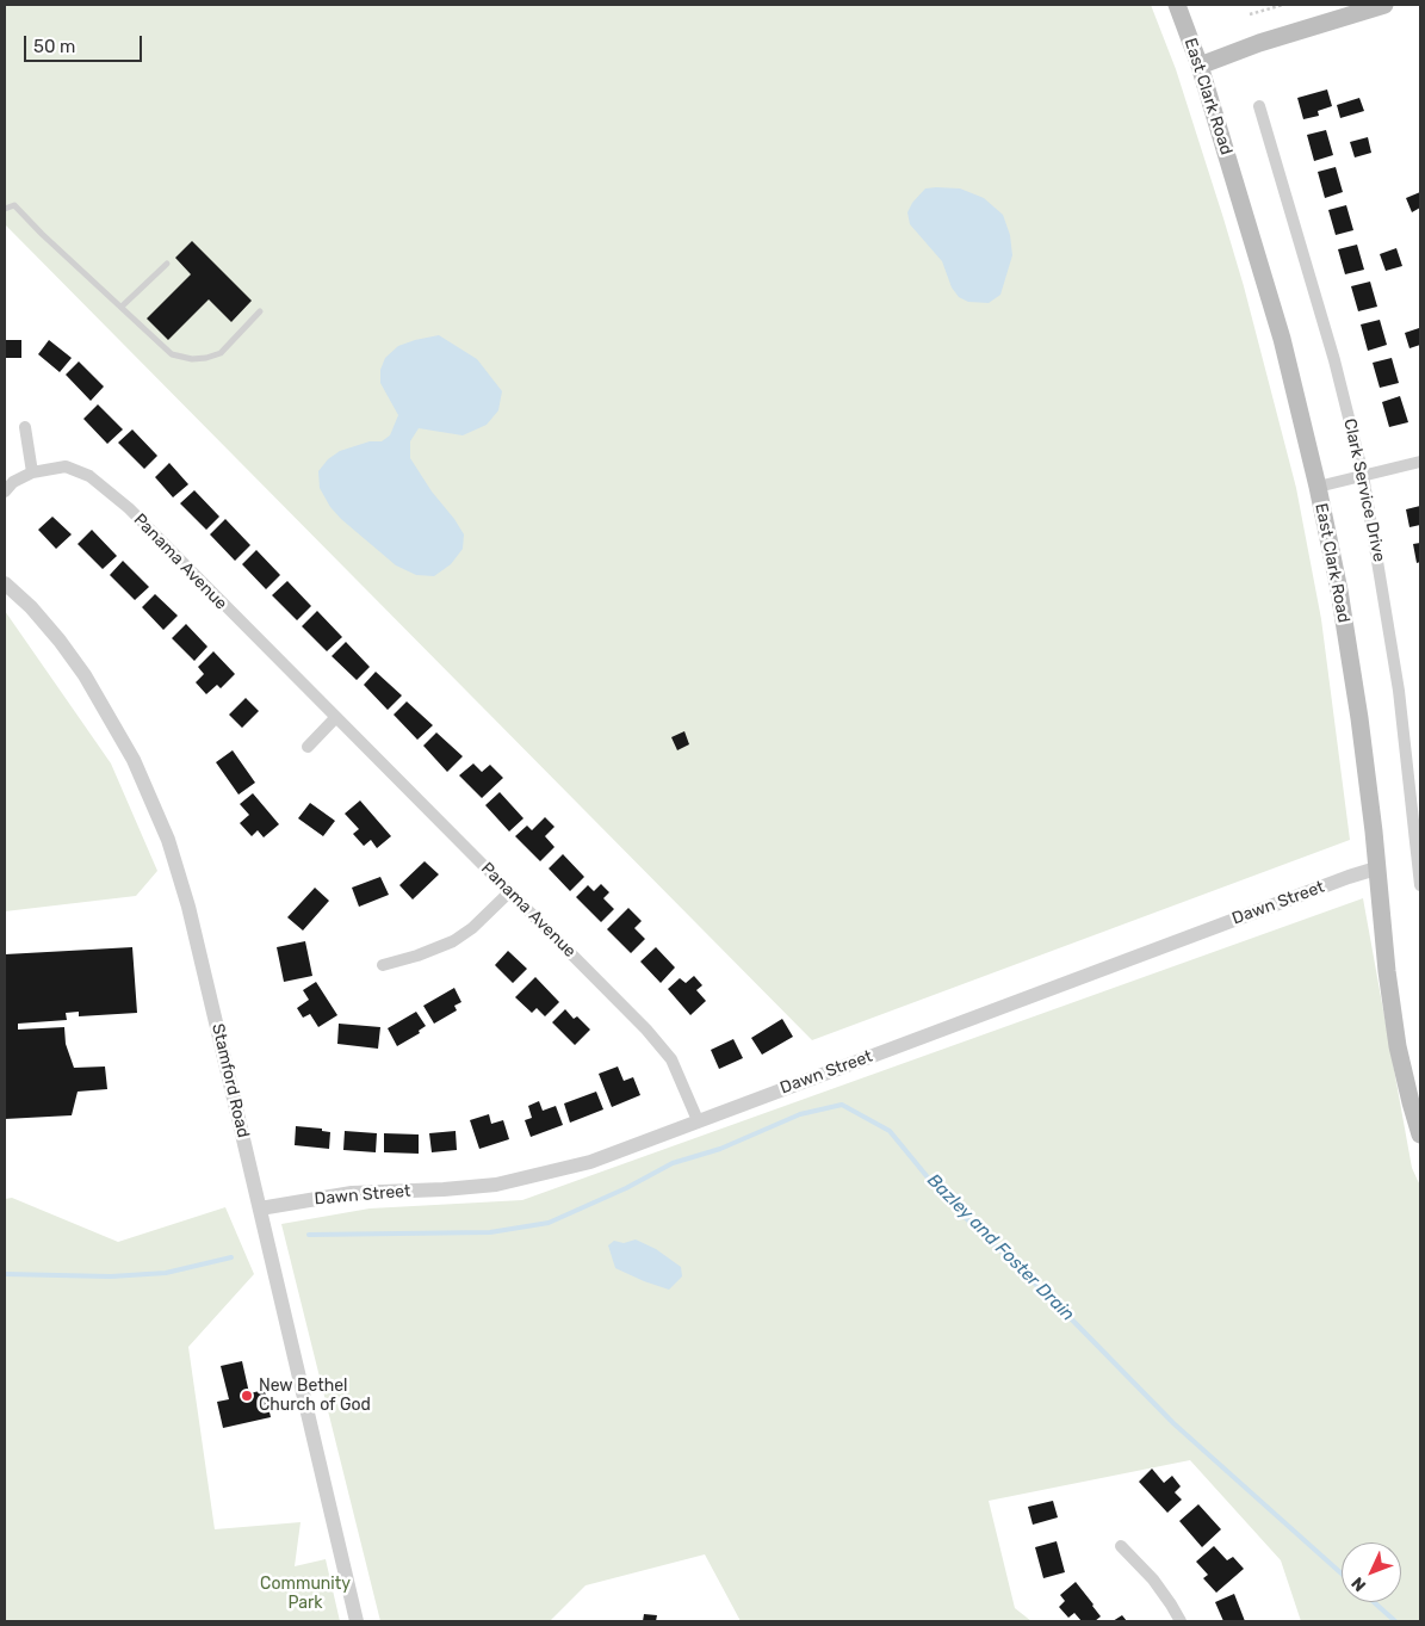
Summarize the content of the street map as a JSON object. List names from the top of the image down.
{
  "streets": {
    "main road": ["East Clark Road"],
    "street": [
      "Clark Service Drive",
      "Panama Avenue",
      "Dawn Street",
      "Stamford Road"
    ]
  },
  "crossings": [
    ["East Clark Road", "Dawn Street"],
    ["Panama Avenue", "Dawn Street"],
    ["Dawn Street", "Stamford Road"]
  ],
  "water": ["Bazley and Foster Drain"],
  "parks": ["Community Park"],
  "places": ["New Bethel Church of God"],
  "scale_bar": "50 m",
  "north": "bottom left"
}
